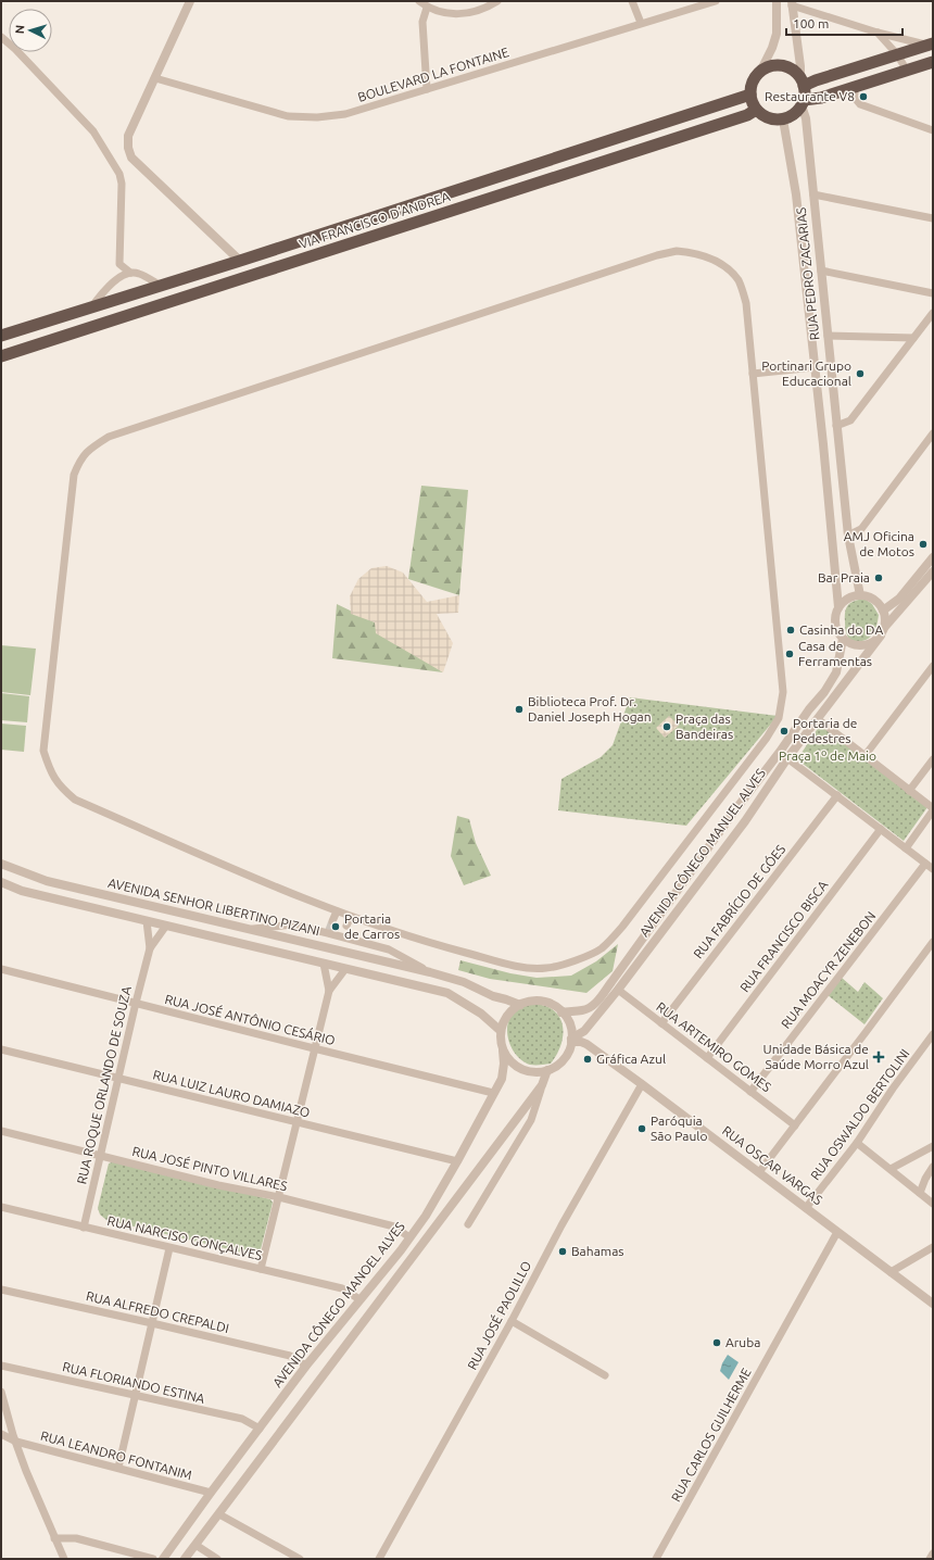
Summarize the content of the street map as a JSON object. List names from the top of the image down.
{
  "streets": {
    "highway": ["VIA FRANCISCO D'ANDREA"],
    "street": [
      "BOULEVARD LA FONTAINE",
      "RUA PEDRO ZACARIAS",
      "AVENIDA CÔNEGO MANUEL ALVES",
      "RUA FABRÍCIO DE GÓES",
      "AVENIDA SENHOR LIBERTINO PIZANI",
      "RUA FRANCISCO BISCA",
      "RUA MOACYR ZENEBON",
      "RUA JOSÉ ANTÔNIO CESÁRIO",
      "RUA ARTEMIRO GOMES",
      "RUA ROQUE ORLANDO DE SOUZA",
      "RUA LUIZ LAURO DAMIAZO",
      "RUA OSWALDO BERTOLINI",
      "RUA OSCAR VARGAS",
      "RUA JOSÉ PINTO VILLARES",
      "RUA NARCISO GONÇALVES",
      "AVENIDA CÔNEGO MANOEL ALVES",
      "RUA ALFREDO CREPALDI",
      "RUA JOSÉ PAOLILLO",
      "RUA FLORIANDO ESTINA",
      "RUA CARLOS GUILHERME",
      "RUA LEANDRO FONTANIM"
    ]
  },
  "crossings": [
    ["VIA FRANCISCO D'ANDREA", "RUA PEDRO ZACARIAS"],
    ["RUA PEDRO ZACARIAS", "AVENIDA CÔNEGO MANUEL ALVES"],
    ["AVENIDA CÔNEGO MANUEL ALVES", "AVENIDA SENHOR LIBERTINO PIZANI"],
    ["AVENIDA CÔNEGO MANUEL ALVES", "RUA ARTEMIRO GOMES"],
    ["AVENIDA CÔNEGO MANUEL ALVES", "RUA OSCAR VARGAS"],
    ["AVENIDA CÔNEGO MANUEL ALVES", "AVENIDA CÔNEGO MANOEL ALVES"],
    ["RUA FABRÍCIO DE GÓES", "RUA ARTEMIRO GOMES"],
    ["AVENIDA SENHOR LIBERTINO PIZANI", "RUA OSCAR VARGAS"],
    ["AVENIDA SENHOR LIBERTINO PIZANI", "AVENIDA CÔNEGO MANOEL ALVES"],
    ["RUA FRANCISCO BISCA", "RUA ARTEMIRO GOMES"],
    ["RUA MOACYR ZENEBON", "RUA ARTEMIRO GOMES"],
    ["RUA JOSÉ ANTÔNIO CESÁRIO", "RUA ROQUE ORLANDO DE SOUZA"],
    ["RUA JOSÉ ANTÔNIO CESÁRIO", "AVENIDA CÔNEGO MANOEL ALVES"],
    ["RUA ROQUE ORLANDO DE SOUZA", "RUA LUIZ LAURO DAMIAZO"],
    ["RUA ROQUE ORLANDO DE SOUZA", "RUA JOSÉ PINTO VILLARES"],
    ["RUA ROQUE ORLANDO DE SOUZA", "RUA NARCISO GONÇALVES"],
    ["RUA LUIZ LAURO DAMIAZO", "AVENIDA CÔNEGO MANOEL ALVES"],
    ["RUA OSWALDO BERTOLINI", "RUA OSCAR VARGAS"],
    ["RUA OSCAR VARGAS", "AVENIDA CÔNEGO MANOEL ALVES"],
    ["RUA OSCAR VARGAS", "RUA JOSÉ PAOLILLO"],
    ["RUA OSCAR VARGAS", "RUA CARLOS GUILHERME"],
    ["RUA JOSÉ PINTO VILLARES", "AVENIDA CÔNEGO MANOEL ALVES"],
    ["RUA NARCISO GONÇALVES", "AVENIDA CÔNEGO MANOEL ALVES"],
    ["AVENIDA CÔNEGO MANOEL ALVES", "RUA ALFREDO CREPALDI"],
    ["AVENIDA CÔNEGO MANOEL ALVES", "RUA FLORIANDO ESTINA"],
    ["AVENIDA CÔNEGO MANOEL ALVES", "RUA LEANDRO FONTANIM"]
  ],
  "parks": ["Praça 1º de Maio"],
  "places": {
    "other": [
      "Restaurante V8",
      "Portinari Grupo Educacional",
      "AMJ Oficina de Motos",
      "Bar Praia",
      "Casinha do DA",
      "Casa de Ferramentas",
      "Biblioteca Prof. Dr. Daniel Joseph Hogan",
      "Praça das Bandeiras",
      "Portaria de Pedestres",
      "Portaria de Carros",
      "Gráfica Azul",
      "Paróquia São Paulo",
      "Bahamas",
      "Aruba"
    ],
    "health": ["Unidade Básica de Saúde Morro Azul"]
  },
  "scale_bar": "100 m",
  "north": "left"
}
